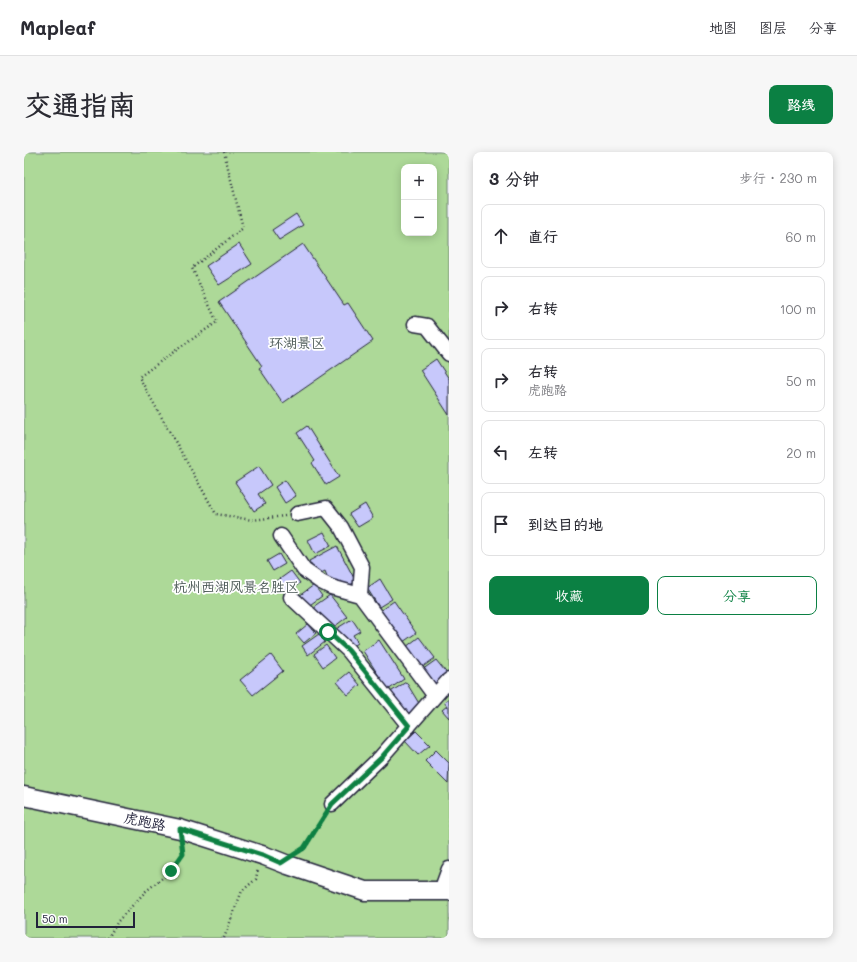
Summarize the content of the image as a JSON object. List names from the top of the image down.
{
  "streets": {
    "main road": ["虎跑路"]
  },
  "parks": ["环湖景区", "杭州西湖风景名胜区"],
  "scale_bar": "50 m",
  "page": {
    "header": "Mapleaf",
    "nav": ["地图", "图层", "分享"],
    "buttons": [
      "路线",
      ["收藏", "分享"]
    ],
    "title": "交通指南",
    "heading": ["3 分钟", "步行 · 230 m"],
    "map_buttons": ["+", "−"],
    "list": [
      ["直行", "60 m"],
      ["右转", "100 m"],
      ["右转", "虎跑路", "50 m"],
      ["左转", "20 m"],
      "到达目的地"
    ],
    "scale": "50 m"
  }
}
